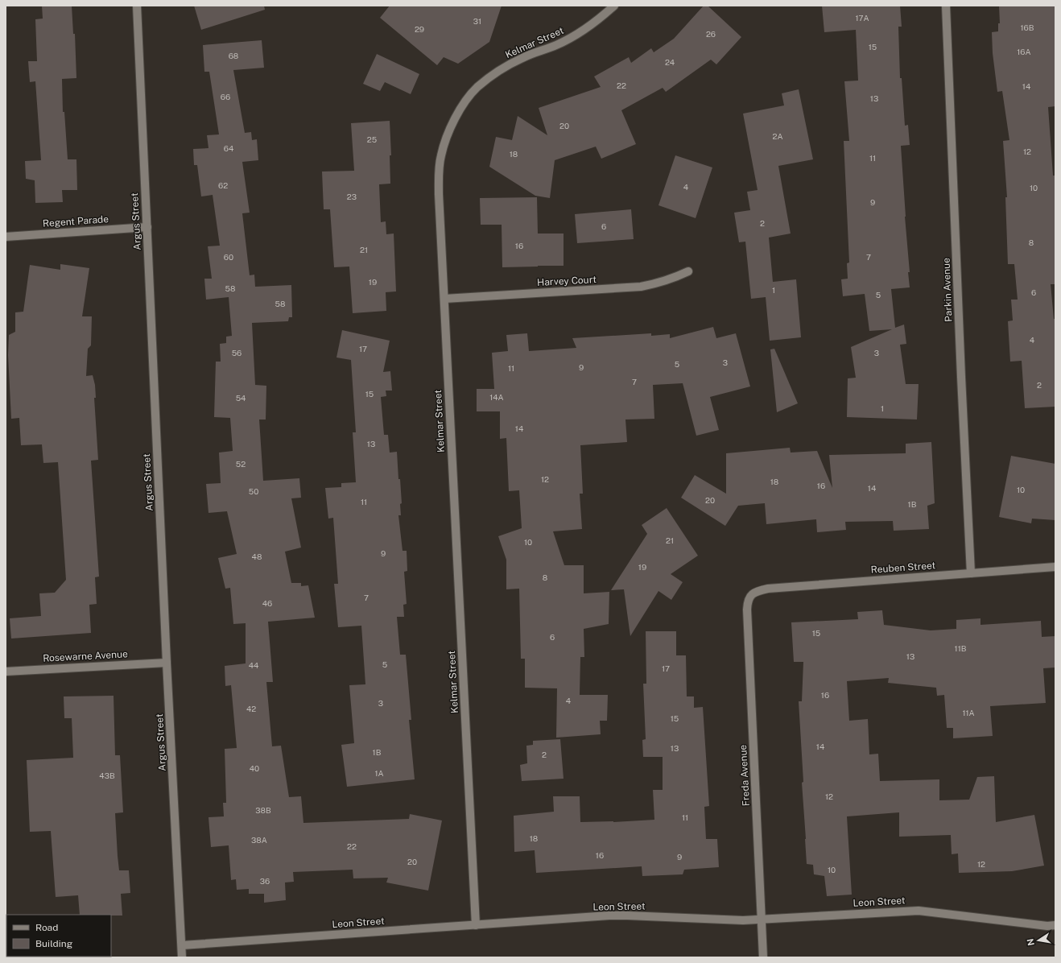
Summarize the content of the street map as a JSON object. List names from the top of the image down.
{
  "streets": {
    "street": [
      "Kelmar Street",
      "Regent Parade",
      "Argus Street",
      "Harvey Court",
      "Parkin Avenue",
      "Reuben Street",
      "Rosewarne Avenue",
      "Freda Avenue",
      "Leon Street"
    ]
  },
  "crossings": [
    ["Kelmar Street", "Harvey Court"],
    ["Kelmar Street", "Leon Street"],
    ["Regent Parade", "Argus Street"],
    ["Argus Street", "Rosewarne Avenue"],
    ["Argus Street", "Leon Street"],
    ["Parkin Avenue", "Reuben Street"],
    ["Reuben Street", "Freda Avenue"],
    ["Freda Avenue", "Leon Street"]
  ],
  "house_numbers": [
    "17A",
    "31",
    "16B",
    "29",
    "26",
    "15",
    "16A",
    "68",
    "24",
    "22",
    "14",
    "66",
    "13",
    "20",
    "2A",
    "25",
    "64",
    "12",
    "18",
    "11",
    "62",
    "4",
    "10",
    "23",
    "9",
    "2",
    "6",
    "8",
    "16",
    "21",
    "60",
    "7",
    "19",
    "58",
    "1",
    "6",
    "5",
    "58",
    "4",
    "17",
    "56",
    "3",
    "3",
    "5",
    "9",
    "11",
    "7",
    "2",
    "15",
    "14A",
    "54",
    "1",
    "14",
    "13",
    "52",
    "12",
    "18",
    "16",
    "14",
    "10",
    "50",
    "20",
    "11",
    "1B",
    "21",
    "10",
    "9",
    "48",
    "19",
    "8",
    "7",
    "46",
    "15",
    "6",
    "11B",
    "13",
    "5",
    "44",
    "17",
    "16",
    "4",
    "3",
    "42",
    "11A",
    "15",
    "14",
    "13",
    "1B",
    "2",
    "40",
    "1A",
    "43B",
    "12",
    "38B",
    "11",
    "18",
    "38A",
    "22",
    "16",
    "9",
    "20",
    "12",
    "10",
    "36"
  ],
  "legend": ["Road", "Building"],
  "north": "left"
}
